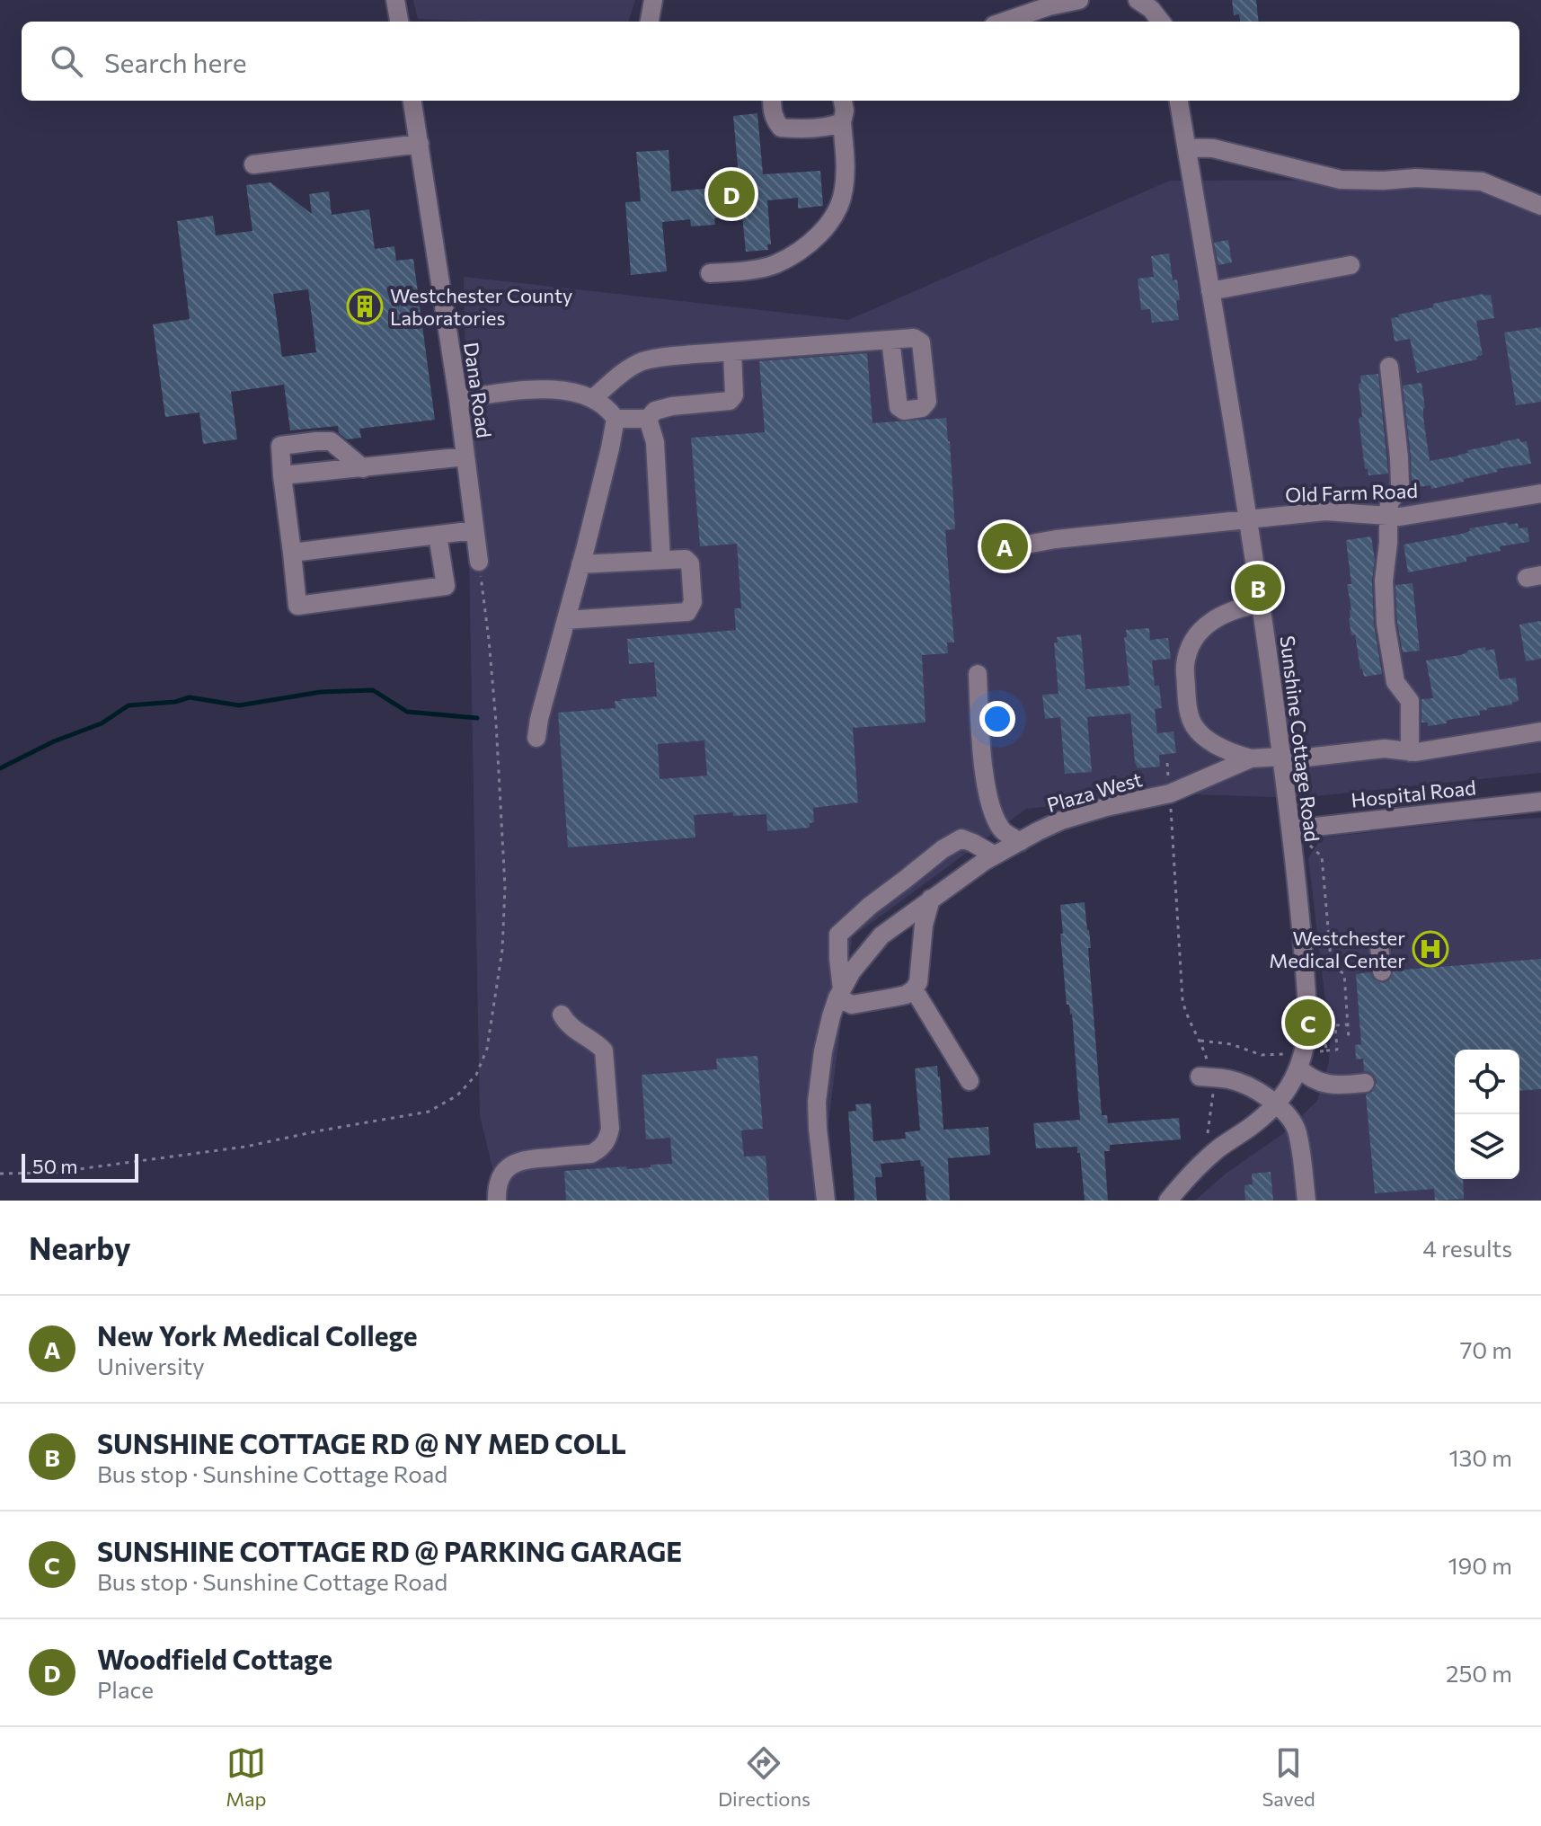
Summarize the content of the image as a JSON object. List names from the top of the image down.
{
  "streets": {
    "street": [
      "Dana Road",
      "Old Farm Road",
      "Sunshine Cottage Road",
      "Plaza West",
      "Hospital Road"
    ]
  },
  "crossings": [
    ["Old Farm Road", "Sunshine Cottage Road"],
    ["Sunshine Cottage Road", "Plaza West"],
    ["Sunshine Cottage Road", "Hospital Road"]
  ],
  "places": {
    "building": ["Westchester County Laboratories"],
    "hospital": ["Westchester Medical Center"]
  },
  "scale_bar": "50 m",
  "page": {
    "search": "Search here",
    "pins": [
      "D",
      "A",
      "B",
      "C"
    ],
    "scale": "50 m",
    "heading": ["Nearby", "4 results"],
    "list": [
      {
        "mark": "A",
        "name": "New York Medical College",
        "note": "University",
        "value": "70 m"
      },
      {
        "mark": "B",
        "name": "SUNSHINE COTTAGE RD @ NY MED COLL",
        "note": "Bus stop · Sunshine Cottage Road",
        "value": "130 m"
      },
      {
        "mark": "C",
        "name": "SUNSHINE COTTAGE RD @ PARKING GARAGE",
        "note": "Bus stop · Sunshine Cottage Road",
        "value": "190 m"
      },
      {
        "mark": "D",
        "name": "Woodfield Cottage",
        "note": "Place",
        "value": "250 m"
      }
    ],
    "nav": ["Map", "Directions", "Saved"]
  }
}
